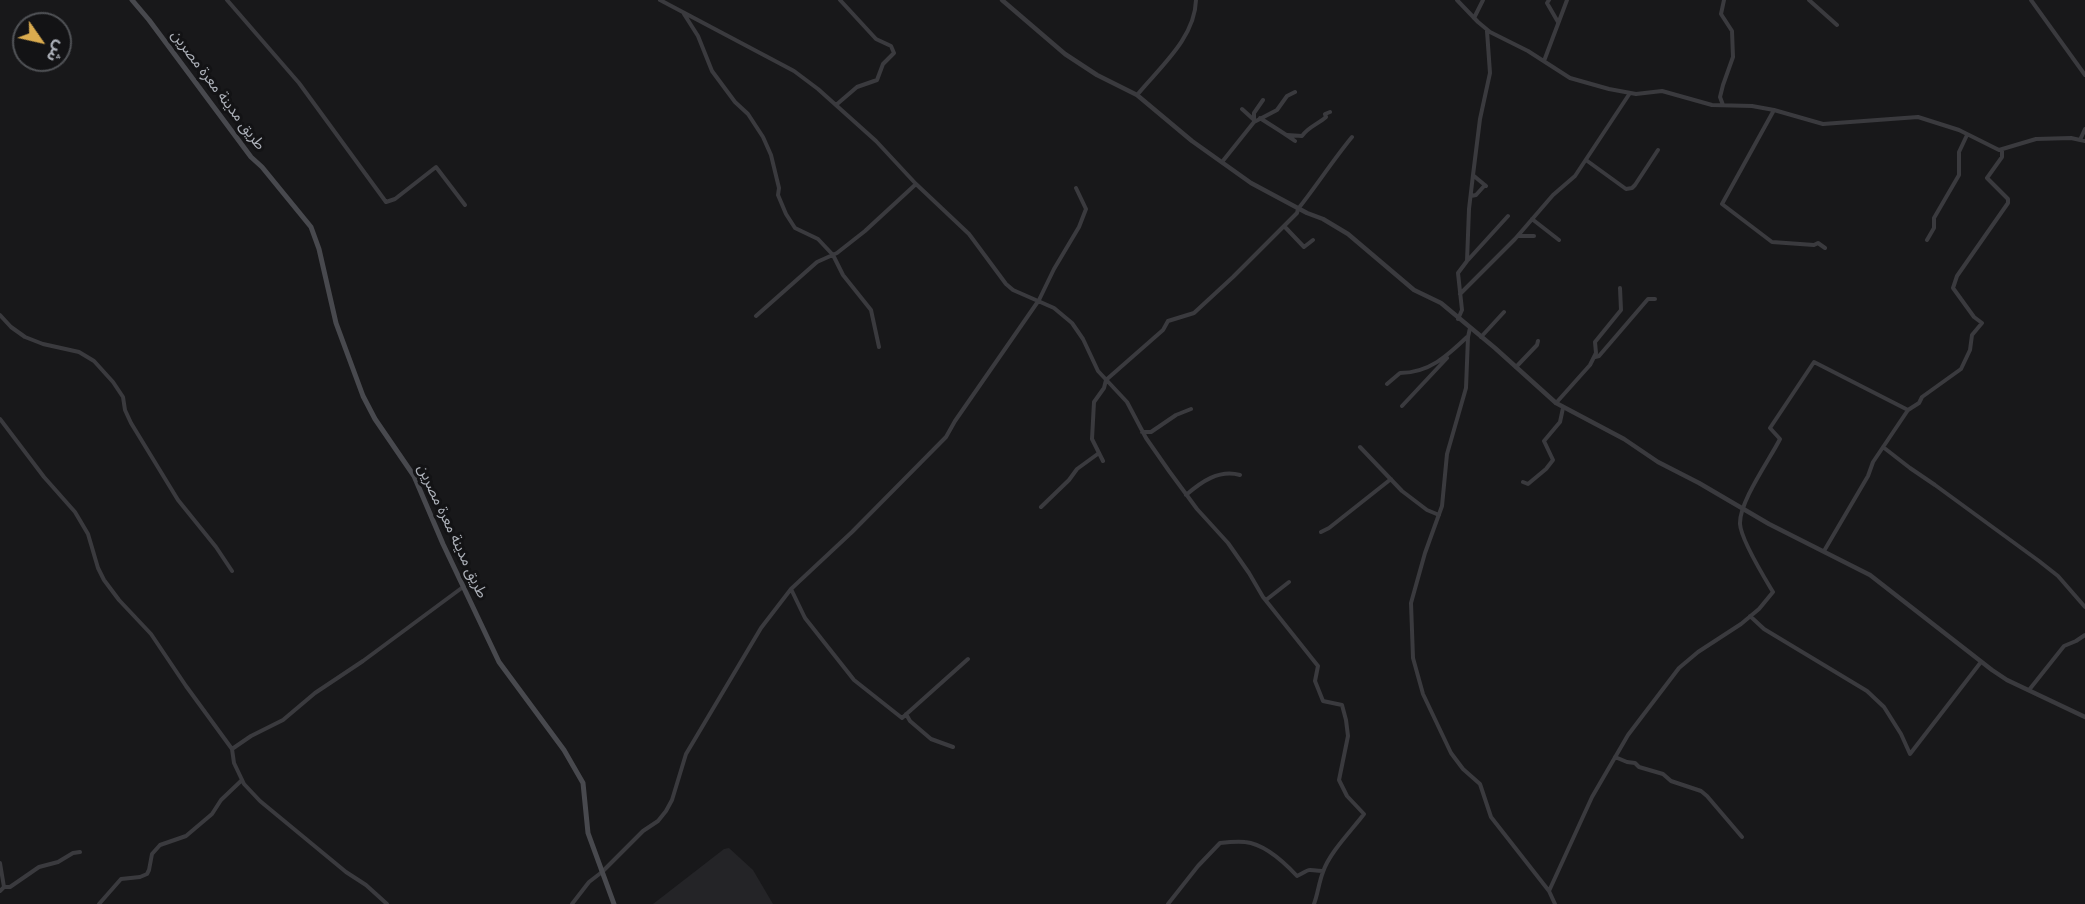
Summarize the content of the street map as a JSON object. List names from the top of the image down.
{
  "streets": {
    "main road": ["طريق مدينة معرة مصرين"]
  },
  "north": "bottom right"
}
